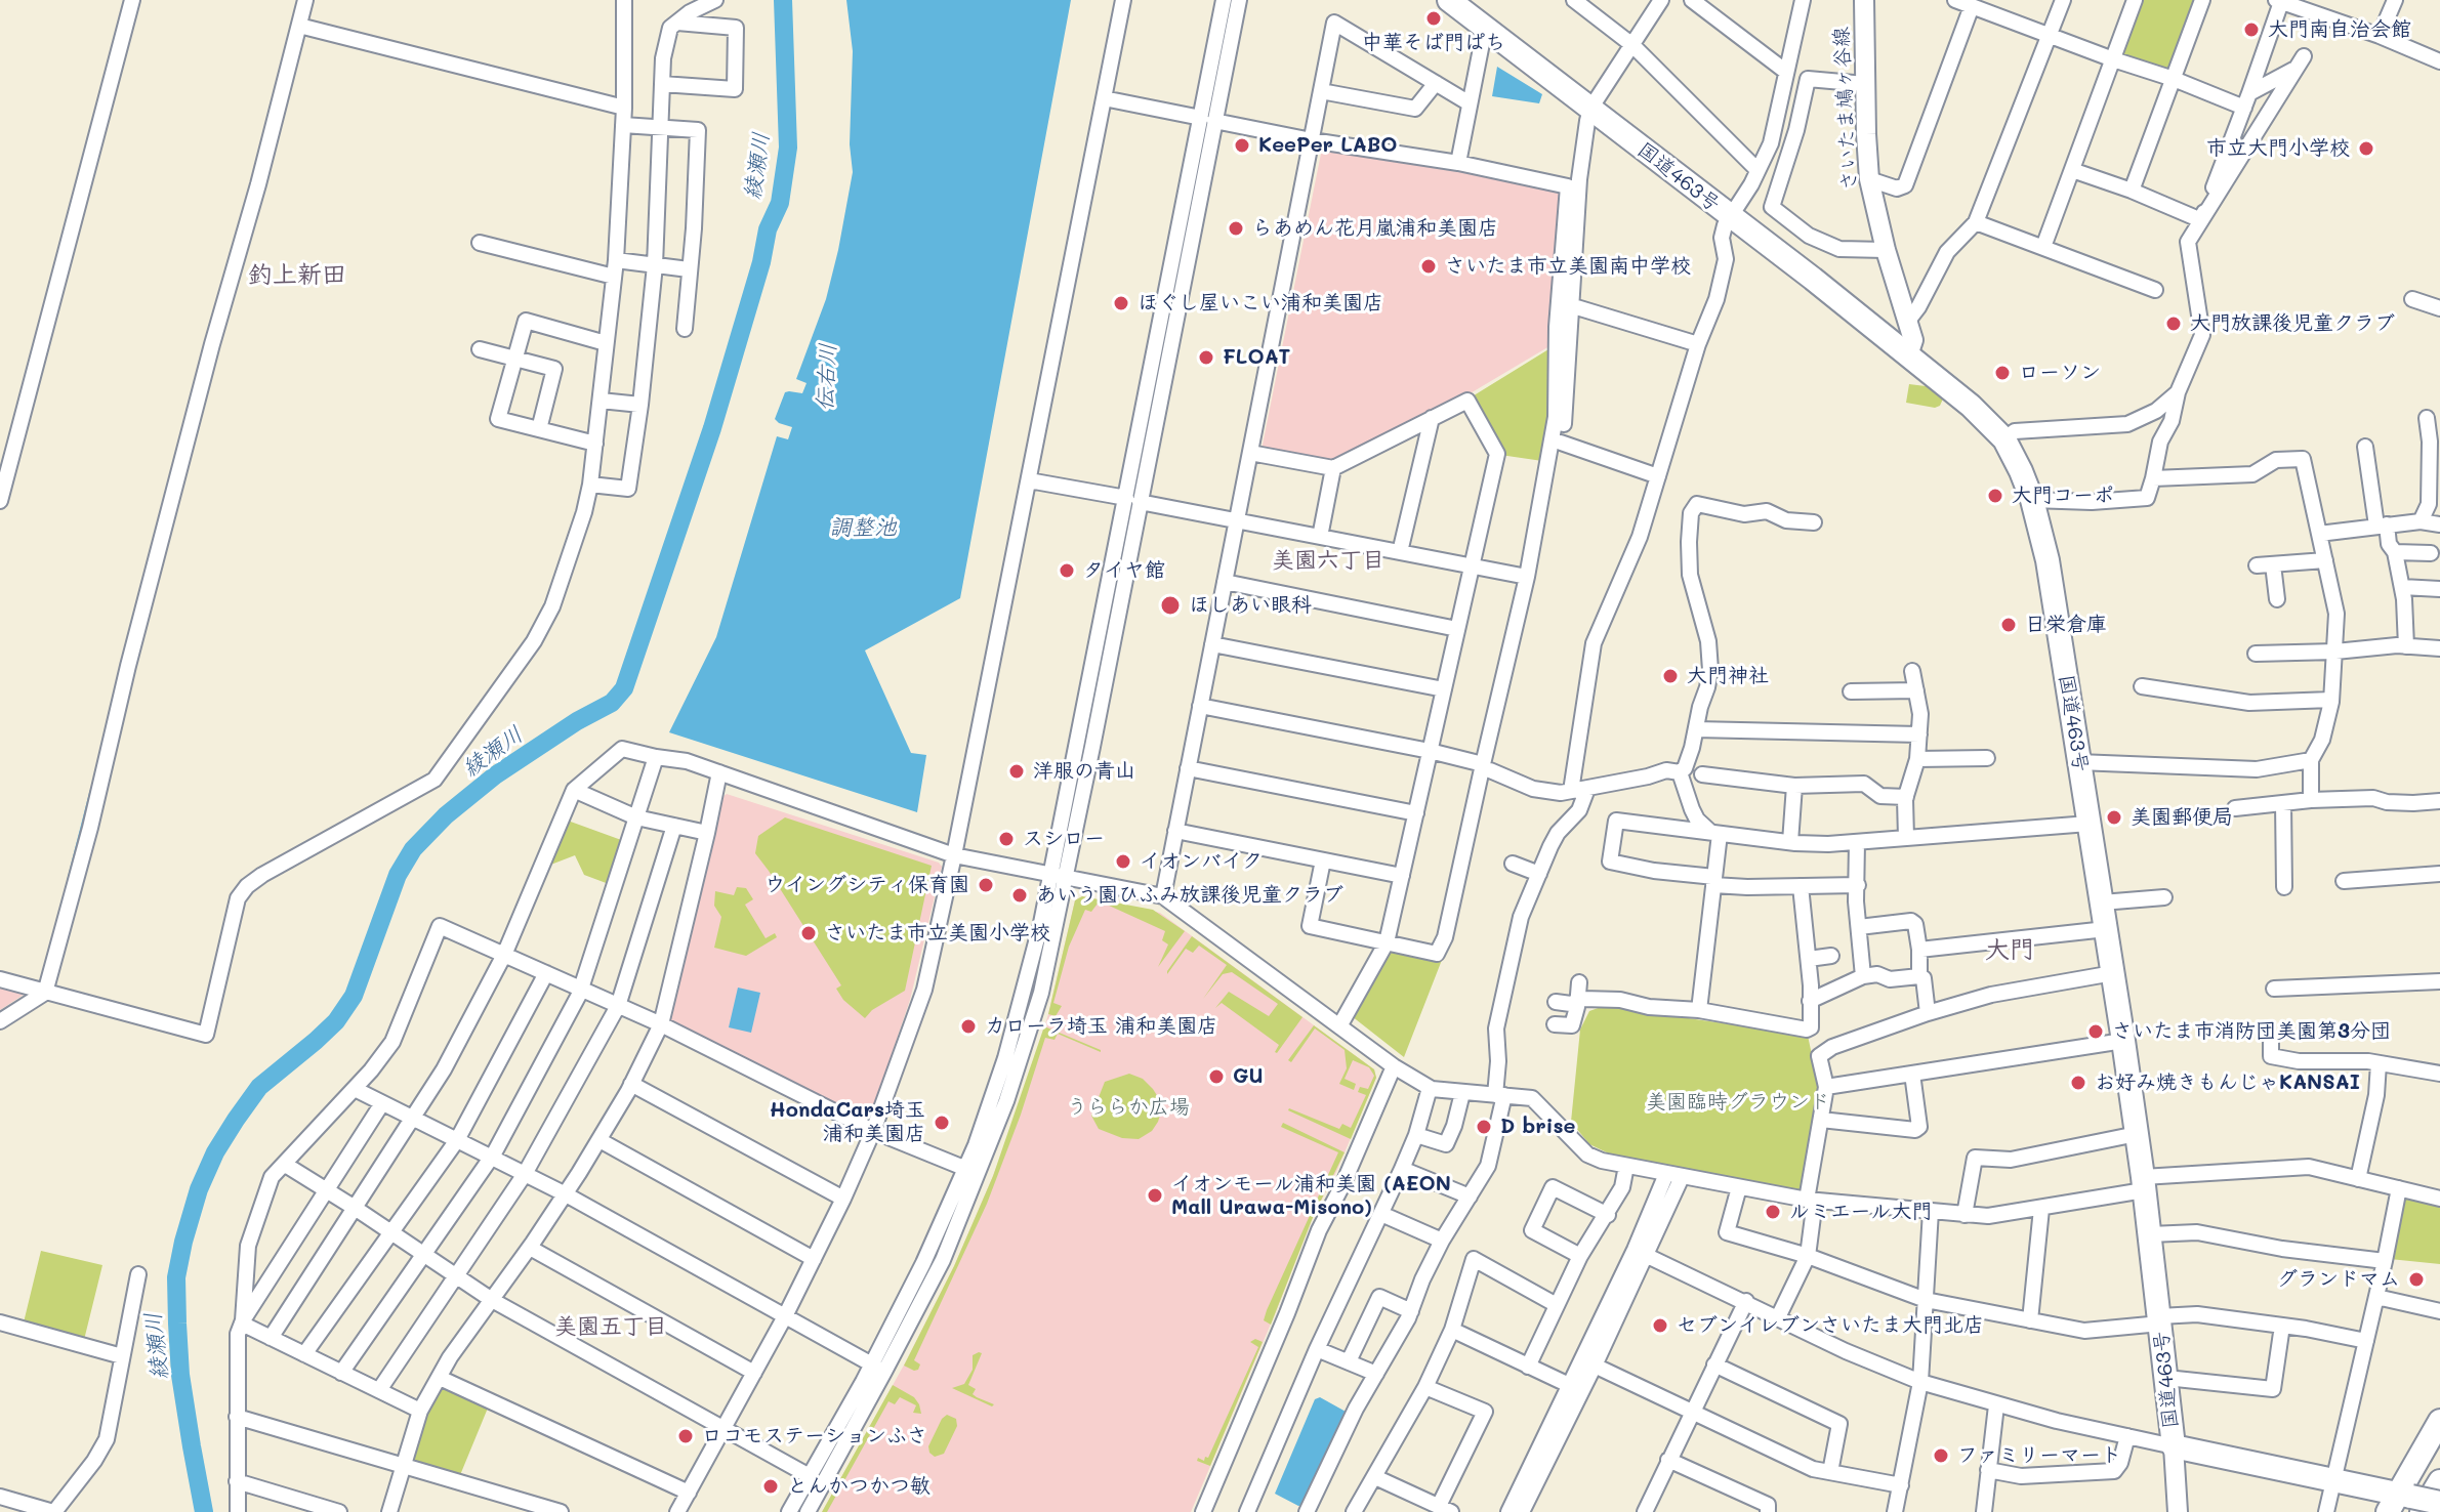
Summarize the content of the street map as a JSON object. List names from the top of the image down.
{
  "streets": {
    "highway": ["国道463号"],
    "main road": ["さいたま鳩ヶ谷線"]
  },
  "crossings": [
    ["さいたま鳩ヶ谷線", "国道463号"]
  ],
  "districts": [
    "釣上新田",
    "美園六丁目",
    "大門",
    "美園五丁目"
  ],
  "water": ["綾瀬川", "伝右川", "調整池"],
  "parks": ["美園臨時グラウンド", "うららか広場"],
  "places": [
    "中華そば門ぱち",
    "大門南自治会館",
    "KeePer LABO",
    "市立大門小学校",
    "らあめん花月嵐浦和美園店",
    "さいたま市立美園南中学校",
    "ほぐし屋いこい浦和美園店",
    "大門放課後児童クラブ",
    "FLOAT",
    "ローソン",
    "大門コーポ",
    "タイヤ館",
    "ほしあい眼科",
    "日栄倉庫",
    "大門神社",
    "洋服の青山",
    "美園郵便局",
    "スシロー",
    "イオンバイク",
    "ウイングシティ保育園",
    "あいう園ひふみ放課後児童クラブ",
    "さいたま市立美園小学校",
    "カローラ埼玉 浦和美園店",
    "さいたま市消防団美園第3分団",
    "GU",
    "お好み焼きもんじゃKANSAI",
    "HondaCars埼玉 浦和美園店",
    "D brise",
    "イオンモール浦和美園 (AEON Mall Urawa-Misono)",
    "ルミエール大門",
    "グランドマム",
    "セブンイレブンさいたま大門北店",
    "ロコモステーションふさ",
    "ファミリーマート",
    "とんかつかつ敏"
  ]
}
